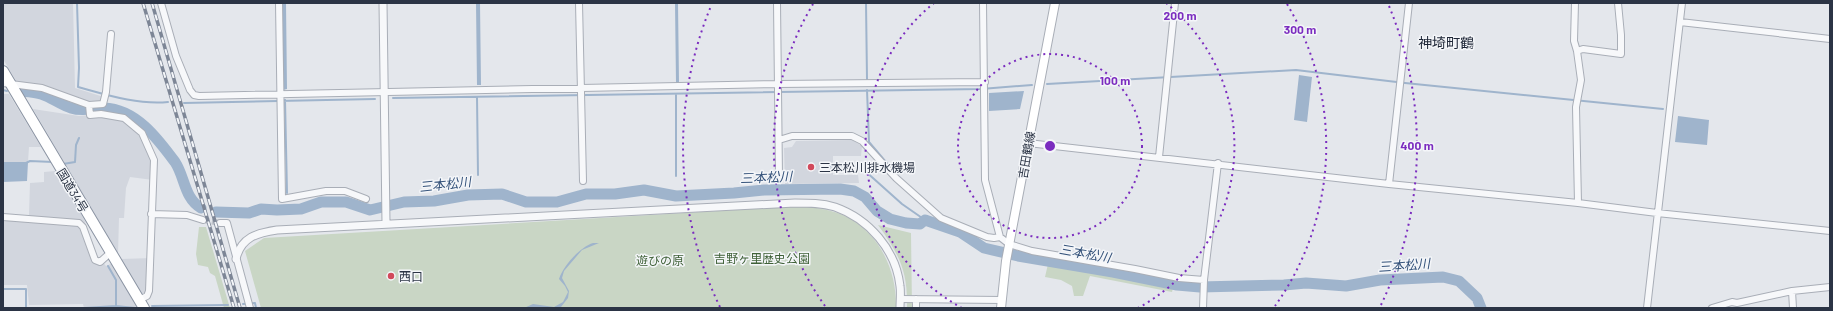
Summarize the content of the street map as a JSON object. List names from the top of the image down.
{
  "streets": {
    "highway": ["国道34号"],
    "main road": ["吉田鶴線"]
  },
  "districts": ["神埼町鶴"],
  "water": ["三本松川"],
  "parks": ["吉野ヶ里歴史公園", "遊びの原"],
  "places": ["三本松川排水機場", "西口"],
  "rings": [
    "200 m",
    "300 m",
    "100 m",
    "400 m"
  ]
}
